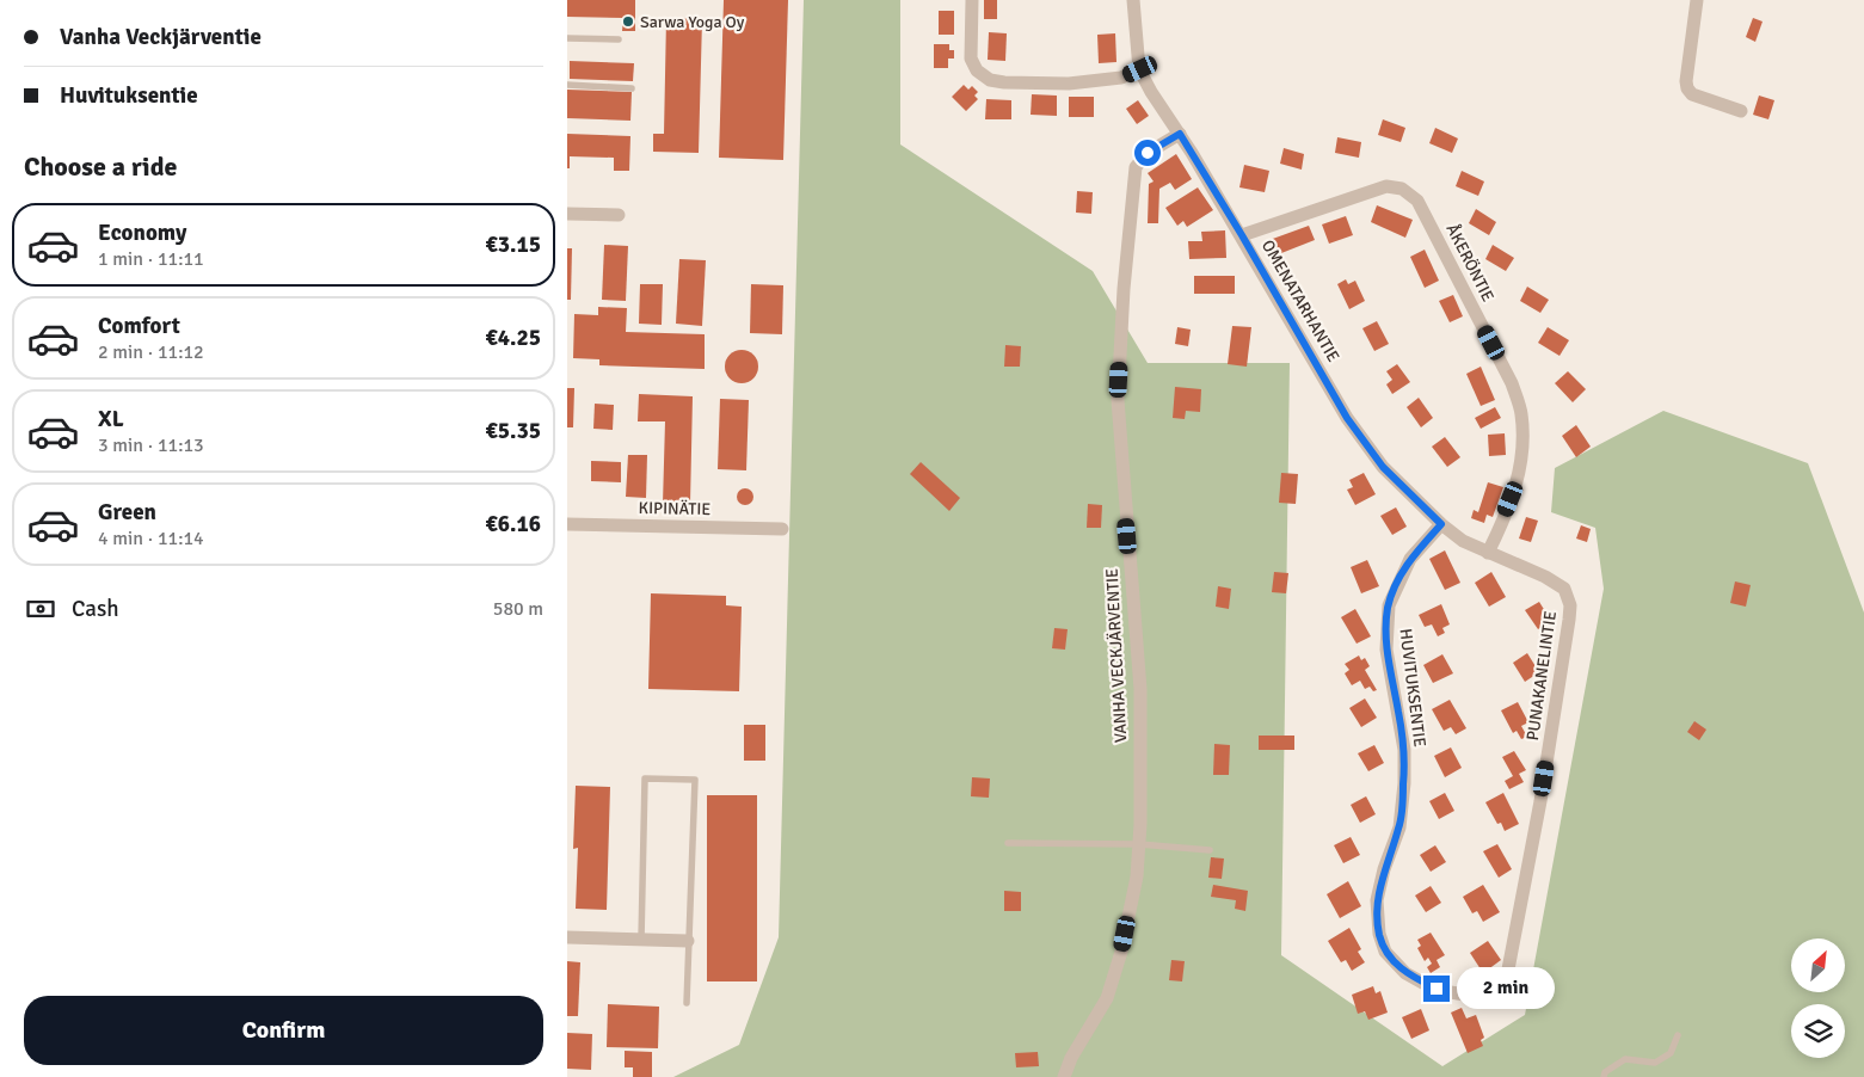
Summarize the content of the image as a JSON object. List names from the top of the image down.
{
  "streets": {
    "street": [
      "ÅKERÖNTIE",
      "OMENATARHANTIE",
      "KIPINÄTIE",
      "VANHA VECKJÄRVENTIE",
      "PUNAKANELINTIE",
      "HUVITUKSENTIE"
    ]
  },
  "crossings": [
    ["ÅKERÖNTIE", "OMENATARHANTIE"],
    ["OMENATARHANTIE", "VANHA VECKJÄRVENTIE"],
    ["OMENATARHANTIE", "PUNAKANELINTIE"],
    ["OMENATARHANTIE", "HUVITUKSENTIE"],
    ["PUNAKANELINTIE", "HUVITUKSENTIE"]
  ],
  "places": ["Sarwa Yoga Oy"],
  "north": "top right",
  "page": {
    "banner": ["Vanha Veckjärventie", "Huvituksentie"],
    "heading": "Choose a ride",
    "list": [
      {
        "name": "Economy",
        "note": "1 min · 11:11",
        "value": "€3.15"
      },
      {
        "name": "Comfort",
        "note": "2 min · 11:12",
        "value": "€4.25"
      },
      {
        "name": "XL",
        "note": "3 min · 11:13",
        "value": "€5.35"
      },
      {
        "name": "Green",
        "note": "4 min · 11:14",
        "value": "€6.16"
      }
    ],
    "pay": ["Cash", "580 m"],
    "bubble": "2 min",
    "buttons": "Confirm"
  }
}
